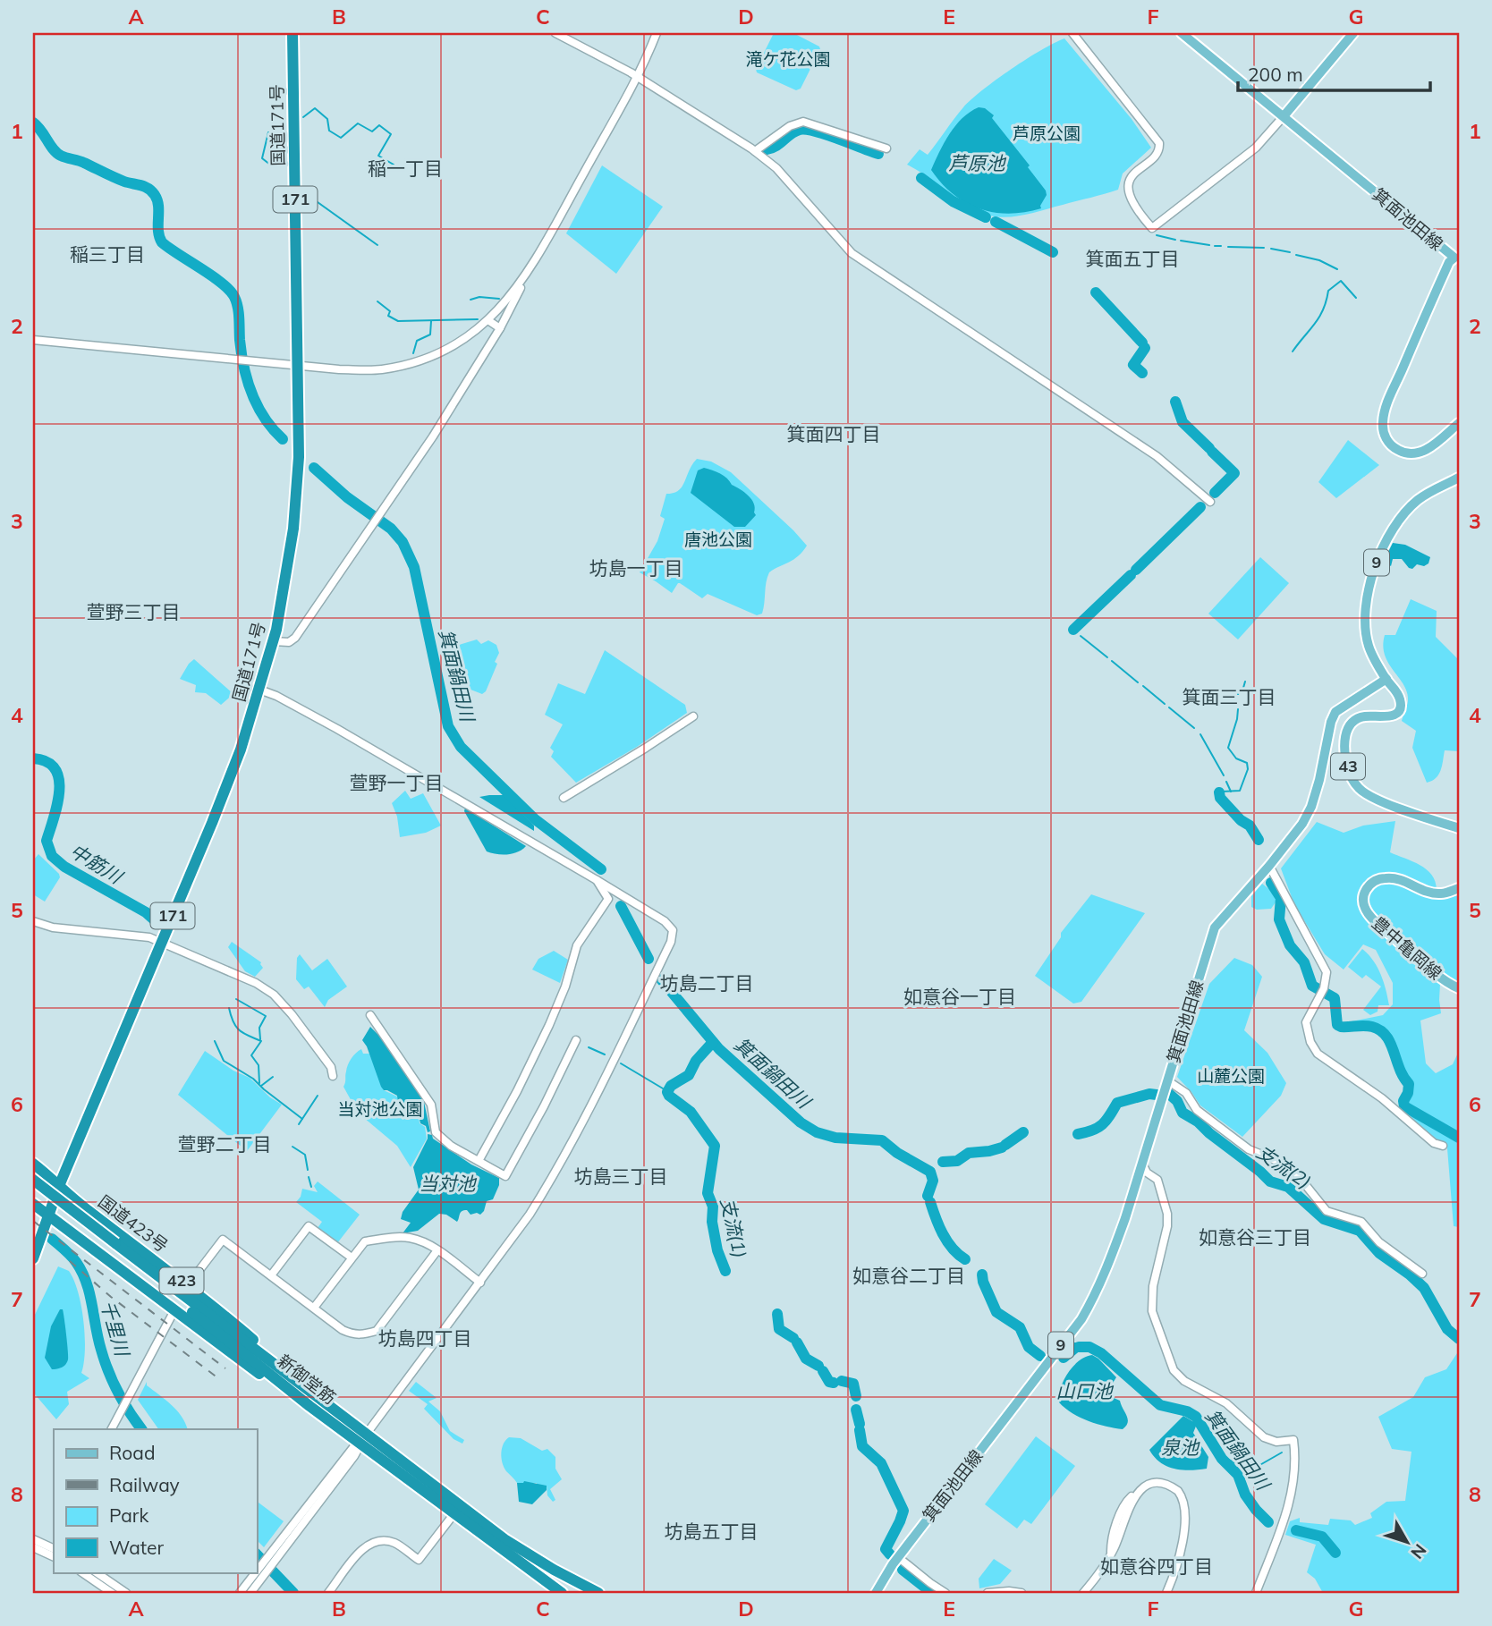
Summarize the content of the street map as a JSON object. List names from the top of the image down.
{
  "streets": {
    "highway": [
      "国道171号",
      "171",
      "国道423号",
      "423",
      "新御堂筋"
    ],
    "main road": [
      "箕面池田線",
      "9",
      "43",
      "豊中亀岡線"
    ]
  },
  "crossings": [
    ["国道171号", "国道423号"],
    ["国道171号", "423"],
    ["箕面池田線", "9"],
    ["箕面池田線", "43"],
    ["9", "43"],
    ["国道423号", "新御堂筋"],
    ["423", "新御堂筋"]
  ],
  "districts": [
    "稲一丁目",
    "稲三丁目",
    "箕面五丁目",
    "箕面四丁目",
    "坊島一丁目",
    "萱野三丁目",
    "箕面三丁目",
    "萱野一丁目",
    "坊島二丁目",
    "如意谷一丁目",
    "萱野二丁目",
    "坊島三丁目",
    "如意谷三丁目",
    "如意谷二丁目",
    "坊島四丁目",
    "坊島五丁目",
    "如意谷四丁目"
  ],
  "water": [
    "芦原池",
    "箕面鍋田川",
    "中筋川",
    "支流(2)",
    "当対池",
    "支流(1)",
    "千里川",
    "山口池",
    "泉池"
  ],
  "parks": [
    "滝ケ花公園",
    "芦原公園",
    "唐池公園",
    "山麓公園",
    "当対池公園"
  ],
  "legend": [
    "Road",
    "Railway",
    "Park",
    "Water"
  ],
  "scale_bar": "200 m",
  "north": "bottom right",
  "grid": {
    "columns": [
      "A",
      "B",
      "C",
      "D",
      "E",
      "F",
      "G"
    ],
    "rows": [
      "1",
      "2",
      "3",
      "4",
      "5",
      "6",
      "7",
      "8"
    ]
  }
}
